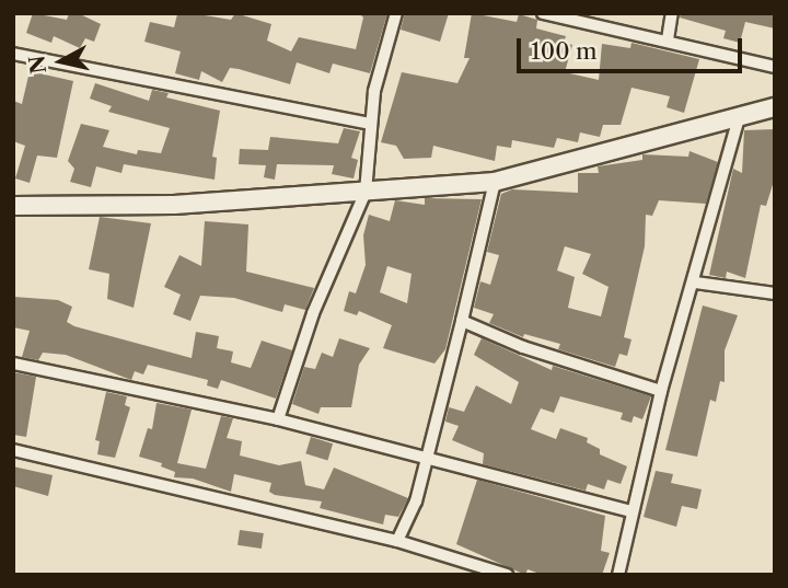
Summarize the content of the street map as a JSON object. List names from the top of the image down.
{
  "scale_bar": "100 m",
  "north": "left"
}
